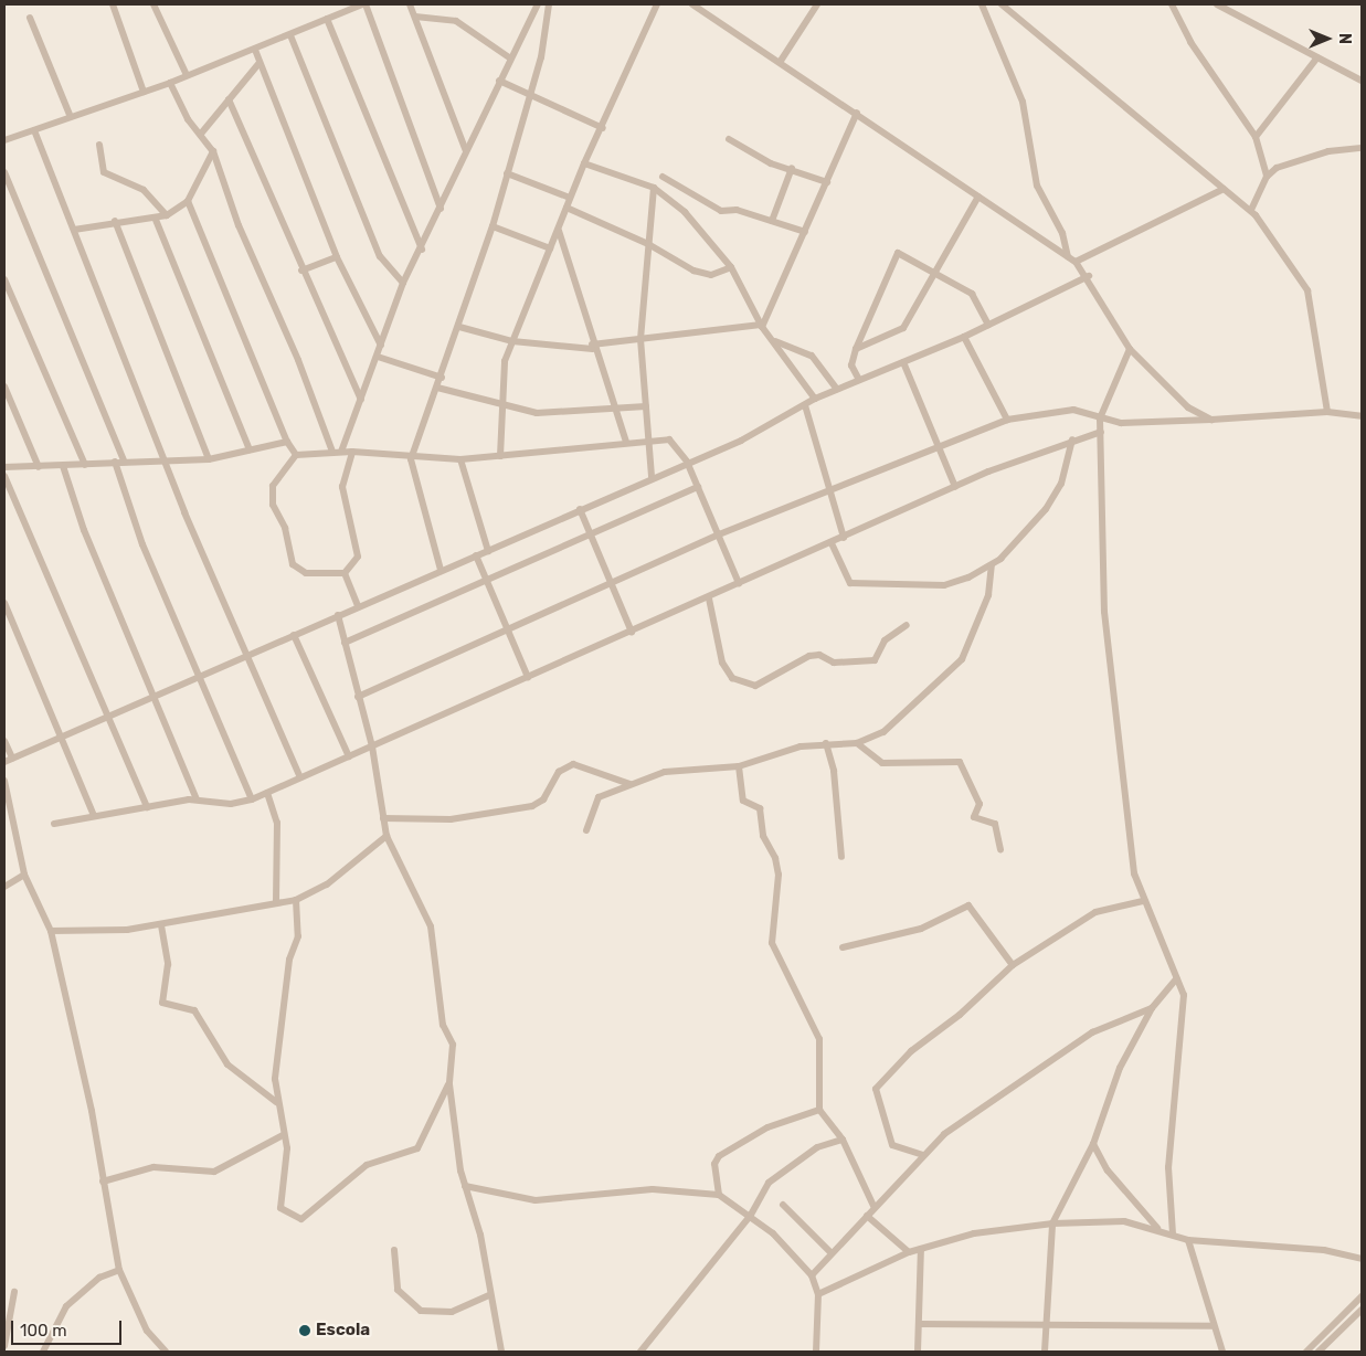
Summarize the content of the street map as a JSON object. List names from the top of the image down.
{
  "places": ["Escola"],
  "scale_bar": "100 m",
  "north": "right"
}
